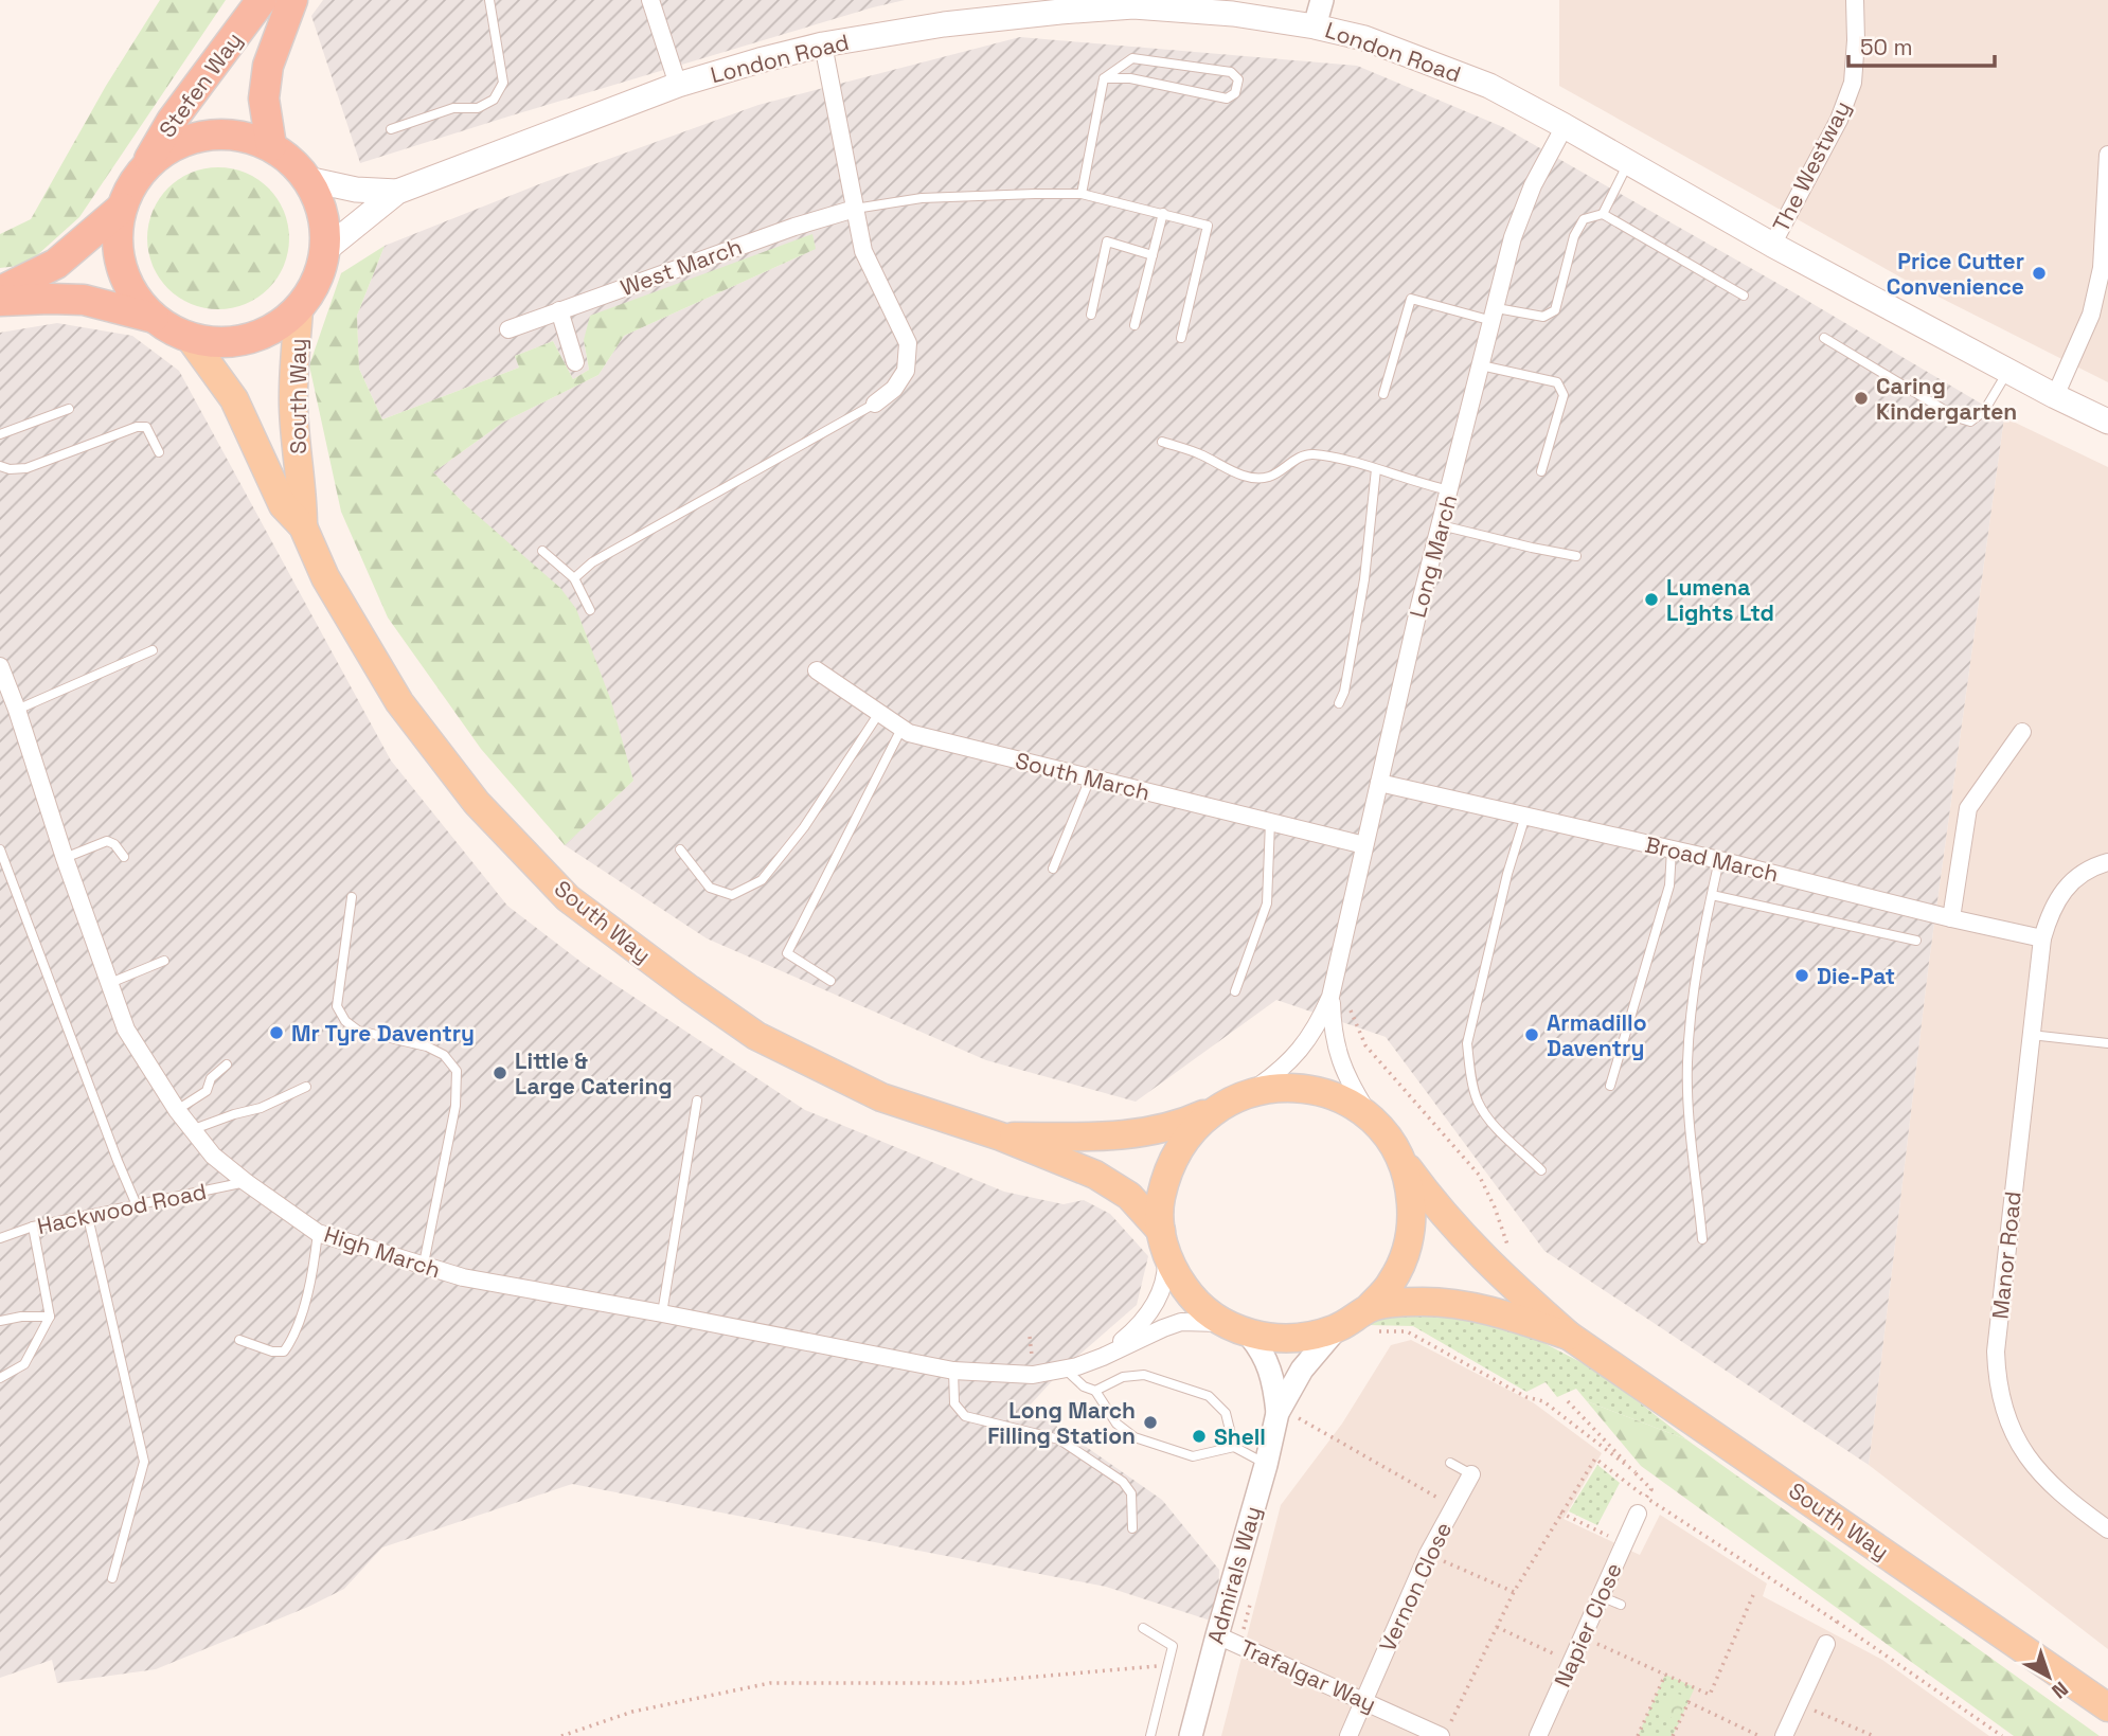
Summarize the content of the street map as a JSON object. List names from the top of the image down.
{
  "streets": {
    "highway": ["Stefen Way"],
    "main road": ["London Road", "South Way"],
    "street": [
      "The Westway",
      "West March",
      "Long March",
      "South March",
      "Broad March",
      "High March",
      "Manor Road",
      "Admirals Way",
      "Vernon Close",
      "Napier Close",
      "Trafalgar Way"
    ],
    "lane": ["Hackwood Road"]
  },
  "crossings": [
    ["London Road", "Stefen Way"],
    ["London Road", "The Westway"],
    ["London Road", "South Way"],
    ["London Road", "Long March"],
    ["Stefen Way", "South Way"],
    ["South Way", "Long March"],
    ["South Way", "High March"],
    ["South Way", "Admirals Way"],
    ["Long March", "South March"],
    ["Long March", "Broad March"],
    ["Long March", "High March"],
    ["Long March", "Admirals Way"],
    ["Broad March", "Manor Road"],
    ["Hackwood Road", "High March"],
    ["High March", "Admirals Way"],
    ["Admirals Way", "Trafalgar Way"],
    ["Vernon Close", "Trafalgar Way"]
  ],
  "places": [
    "Price Cutter Convenience",
    "Caring Kindergarten",
    "Lumena Lights Ltd",
    "Die-Pat",
    "Mr Tyre Daventry",
    "Armadillo Daventry",
    "Little & Large Catering",
    "Long March Filling Station",
    "Shell"
  ],
  "scale_bar": "50 m",
  "north": "bottom right"
}
